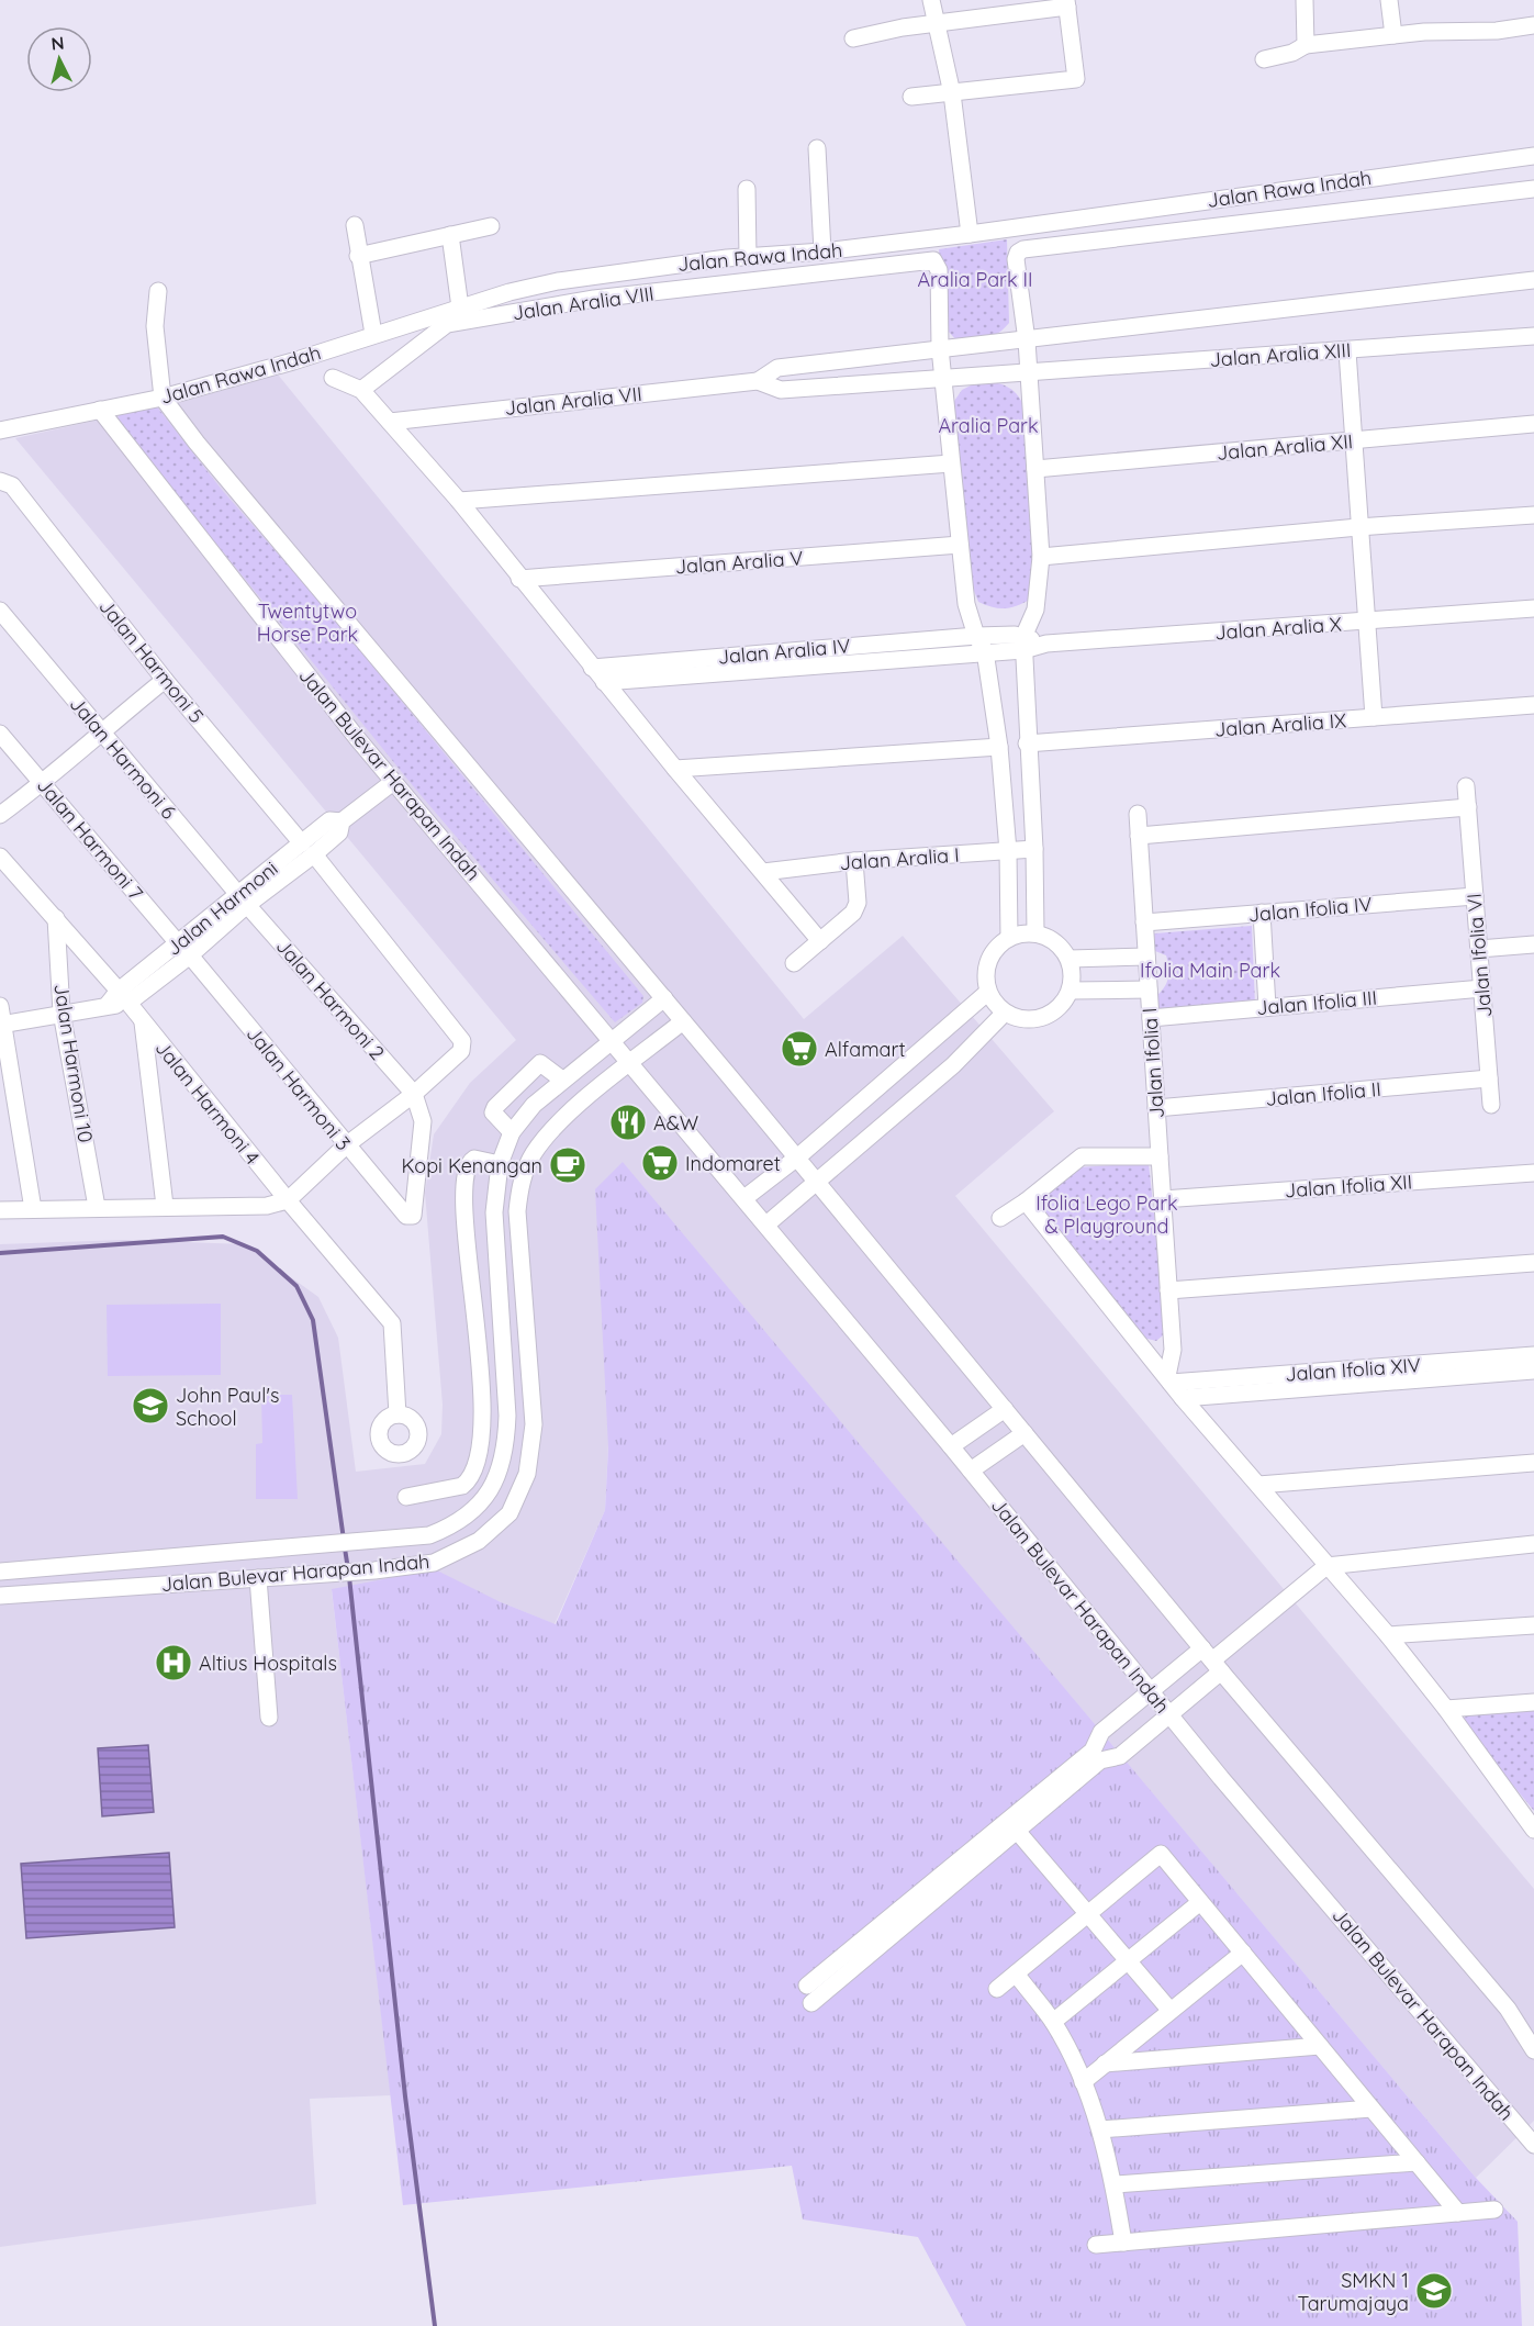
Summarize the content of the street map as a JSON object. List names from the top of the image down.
{
  "streets": {
    "street": [
      "Jalan Rawa Indah",
      "Jalan Aralia VIII",
      "Jalan Aralia XIII",
      "Jalan Aralia VII",
      "Jalan Aralia XII",
      "Jalan Aralia V",
      "Jalan Aralia X",
      "Jalan Aralia IV",
      "Jalan Harmoni 5",
      "Jalan Aralia IX",
      "Jalan Harmoni 6",
      "Jalan Bulevar Harapan Indah",
      "Jalan Harmoni 7",
      "Jalan Aralia I",
      "Jalan Harmoni",
      "Jalan Ifolia IV",
      "Jalan Ifolia VI",
      "Jalan Harmoni 2",
      "Jalan Ifolia III",
      "Jalan Harmoni 10",
      "Jalan Ifolia I",
      "Jalan Harmoni 3",
      "Jalan Ifolia II",
      "Jalan Harmoni 4",
      "Jalan Ifolia XII",
      "Jalan Ifolia XIV"
    ]
  },
  "crossings": [
    ["Jalan Rawa Indah", "Jalan Bulevar Harapan Indah"],
    ["Jalan Aralia VIII", "Jalan Aralia XIII"],
    ["Jalan Aralia VIII", "Jalan Aralia VII"],
    ["Jalan Aralia VIII", "Jalan Aralia V"],
    ["Jalan Aralia VIII", "Jalan Aralia IV"],
    ["Jalan Aralia XIII", "Jalan Aralia VII"],
    ["Jalan Aralia X", "Jalan Aralia IV"],
    ["Jalan Harmoni 5", "Jalan Harmoni"],
    ["Jalan Harmoni 5", "Jalan Harmoni 2"],
    ["Jalan Harmoni 5", "Jalan Harmoni 3"],
    ["Jalan Harmoni 6", "Jalan Harmoni"],
    ["Jalan Harmoni 6", "Jalan Harmoni 2"],
    ["Jalan Bulevar Harapan Indah", "Jalan Harmoni"],
    ["Jalan Harmoni 7", "Jalan Harmoni"],
    ["Jalan Harmoni 7", "Jalan Harmoni 3"],
    ["Jalan Harmoni", "Jalan Harmoni 2"],
    ["Jalan Harmoni", "Jalan Harmoni 10"],
    ["Jalan Harmoni", "Jalan Harmoni 3"],
    ["Jalan Harmoni", "Jalan Harmoni 4"],
    ["Jalan Ifolia IV", "Jalan Ifolia VI"],
    ["Jalan Ifolia IV", "Jalan Ifolia I"],
    ["Jalan Ifolia VI", "Jalan Ifolia III"],
    ["Jalan Ifolia VI", "Jalan Ifolia II"],
    ["Jalan Harmoni 2", "Jalan Harmoni 3"],
    ["Jalan Ifolia III", "Jalan Ifolia I"],
    ["Jalan Harmoni 10", "Jalan Harmoni 4"],
    ["Jalan Ifolia I", "Jalan Ifolia II"],
    ["Jalan Ifolia I", "Jalan Ifolia XII"],
    ["Jalan Ifolia I", "Jalan Ifolia XIV"]
  ],
  "parks": [
    "Aralia Park II",
    "Aralia Park",
    "Twentytwo Horse Park",
    "Ifolia Main Park",
    "Ifolia Lego Park & Playground"
  ],
  "places": {
    "supermarket": ["Alfamart", "Indomaret"],
    "restaurant": ["A&W"],
    "cafe": ["Kopi Kenangan"],
    "school or university": ["John Paul's School", "SMKN 1 Tarumajaya"],
    "hospital": ["Altius Hospitals"]
  },
  "north": "top"
}
